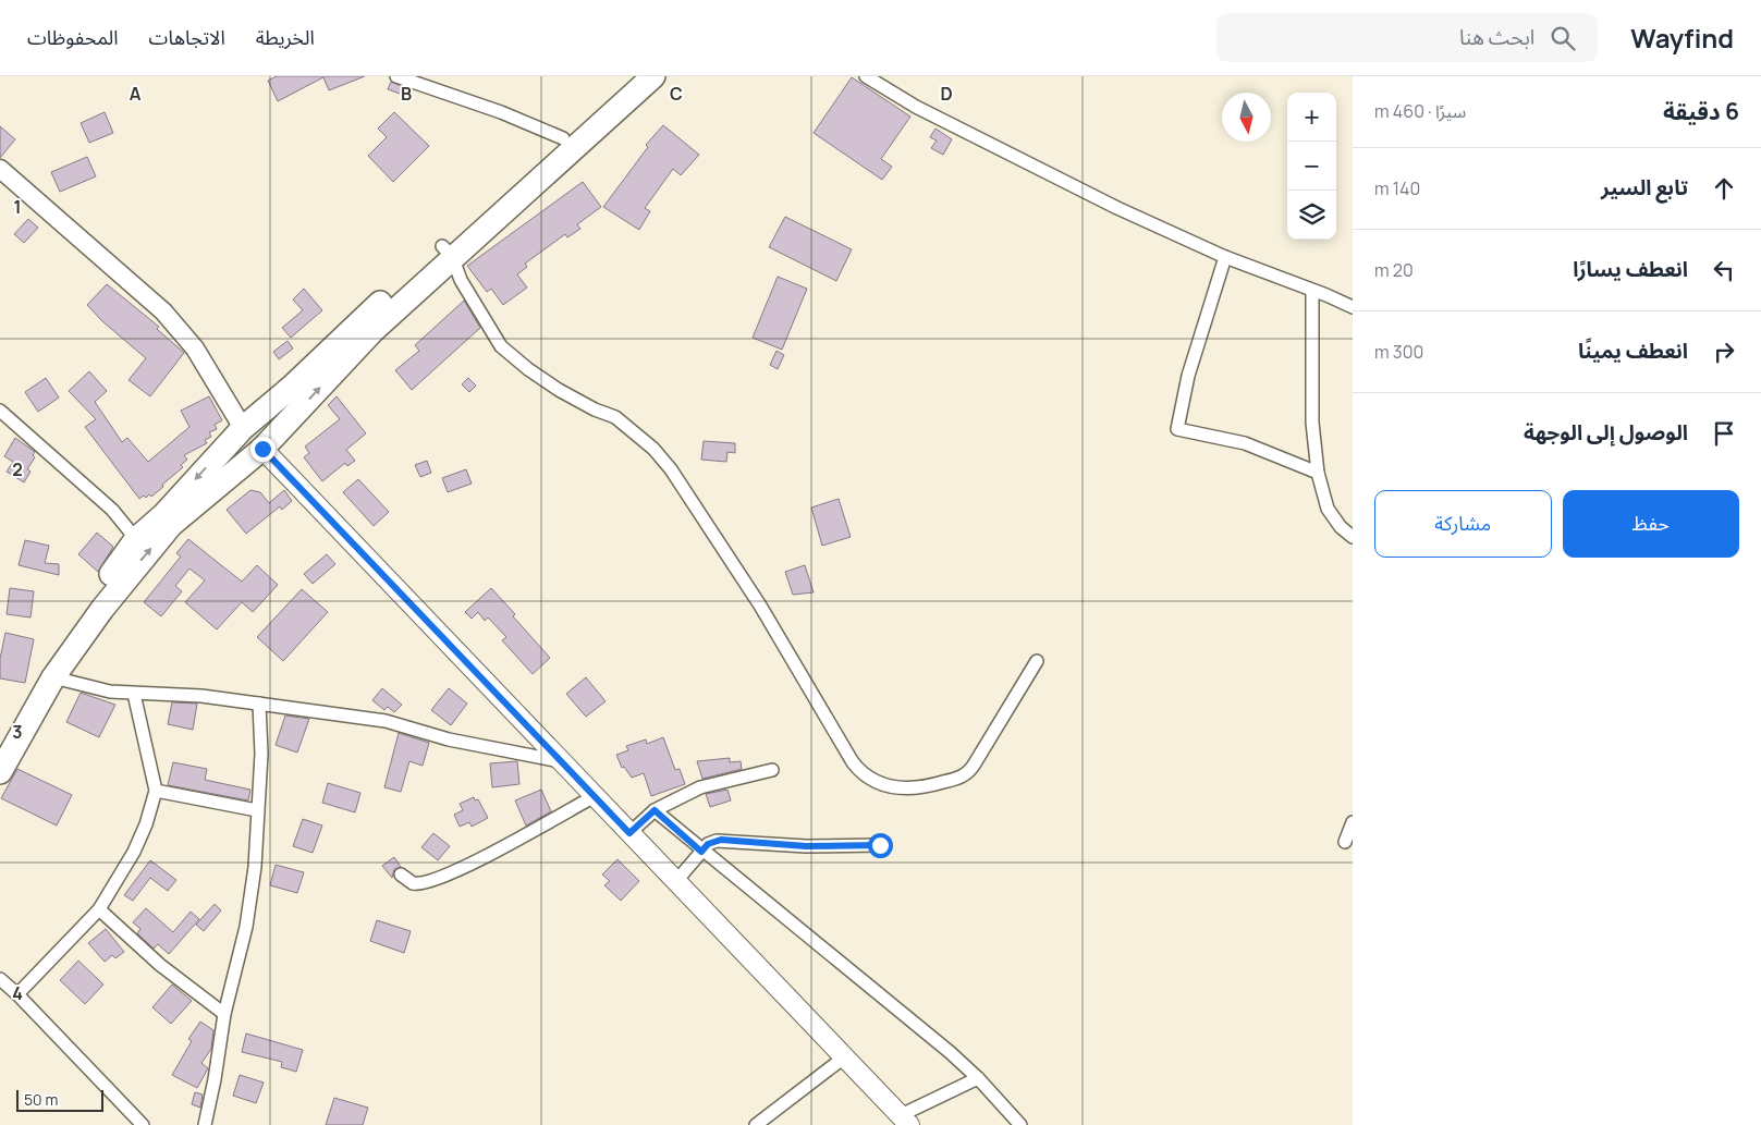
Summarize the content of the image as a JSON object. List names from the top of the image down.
{
  "scale_bar": "50 m",
  "north": "bottom",
  "page": {
    "header": "Wayfind",
    "search": "ابحث هنا",
    "nav": ["الخريطة", "الاتجاهات", "المحفوظات"],
    "heading": ["6 دقيقة", "سيرًا · 460 m"],
    "map_buttons": ["+", "−"],
    "list": [
      ["تابع السير", "140 m"],
      ["انعطف يسارًا", "20 m"],
      ["انعطف يمينًا", "300 m"],
      "الوصول إلى الوجهة"
    ],
    "buttons": ["حفظ", "مشاركة"],
    "scale": "50 m"
  },
  "grid": {
    "columns": [
      "A",
      "B",
      "C",
      "D"
    ],
    "rows": [
      "1",
      "2",
      "3",
      "4"
    ]
  }
}
